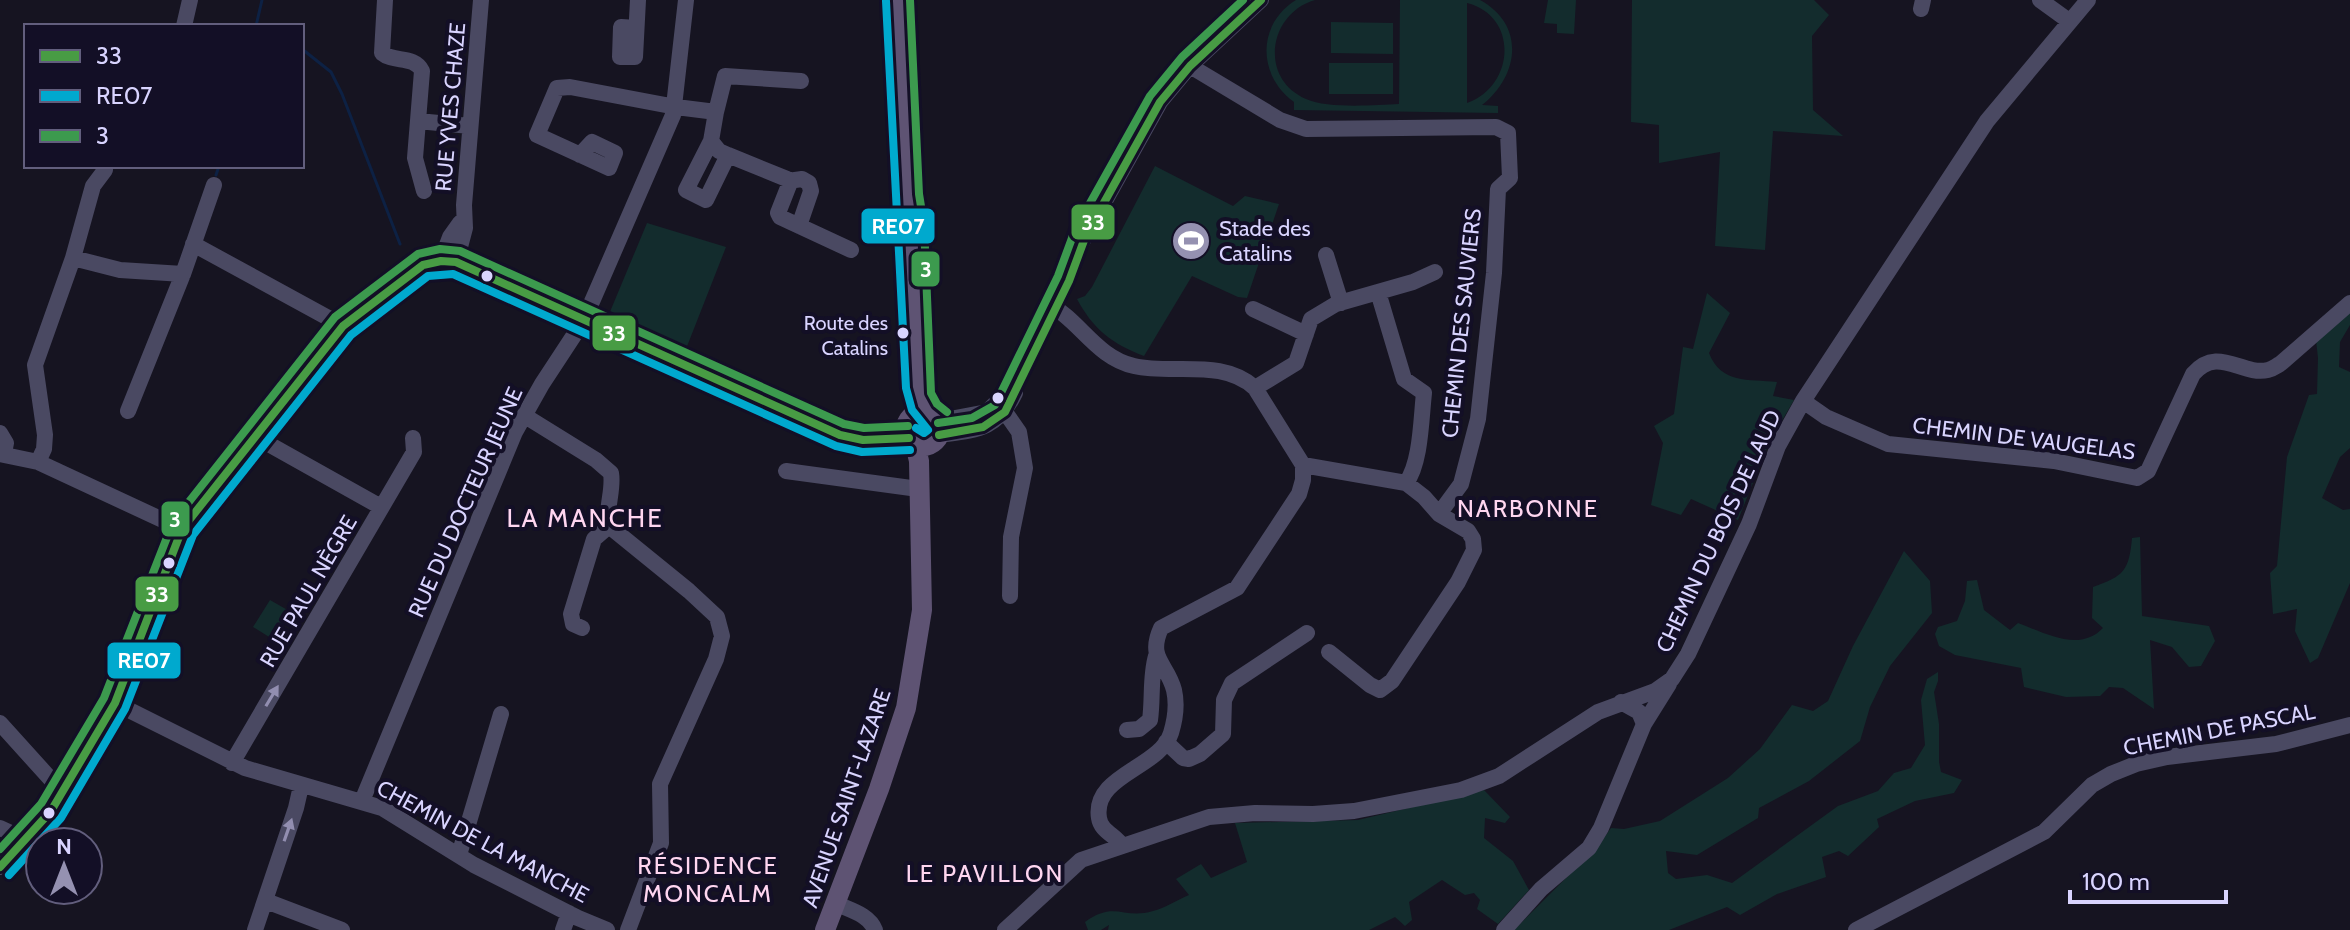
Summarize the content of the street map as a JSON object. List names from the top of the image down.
{
  "streets": {
    "main road": ["AVENUE SAINT-LAZARE"],
    "street": [
      "RUE YVES CHAZE",
      "CHEMIN DES SAUVIERS",
      "CHEMIN DE VAUGELAS",
      "RUE DU DOCTEUR JEUNE",
      "CHEMIN DU BOIS DE LAUD",
      "RUE PAUL NÈGRE",
      "CHEMIN DE PASCAL",
      "CHEMIN DE LA MANCHE"
    ]
  },
  "crossings": [
    ["CHEMIN DE VAUGELAS", "CHEMIN DU BOIS DE LAUD"],
    ["RUE DU DOCTEUR JEUNE", "CHEMIN DE LA MANCHE"],
    ["RUE PAUL NÈGRE", "CHEMIN DE LA MANCHE"]
  ],
  "districts": [
    "NARBONNE",
    "LA MANCHE",
    "RÉSIDENCE MONCALM",
    "LE PAVILLON"
  ],
  "places": {
    "sports": ["Stade des Catalins"],
    "other": ["Route des Catalins"]
  },
  "lines": ["transit line 33", "transit line 3", "transit line RE07"],
  "legend": ["33", "RE07", "3"],
  "scale_bar": "100 m",
  "north": "top"
}
